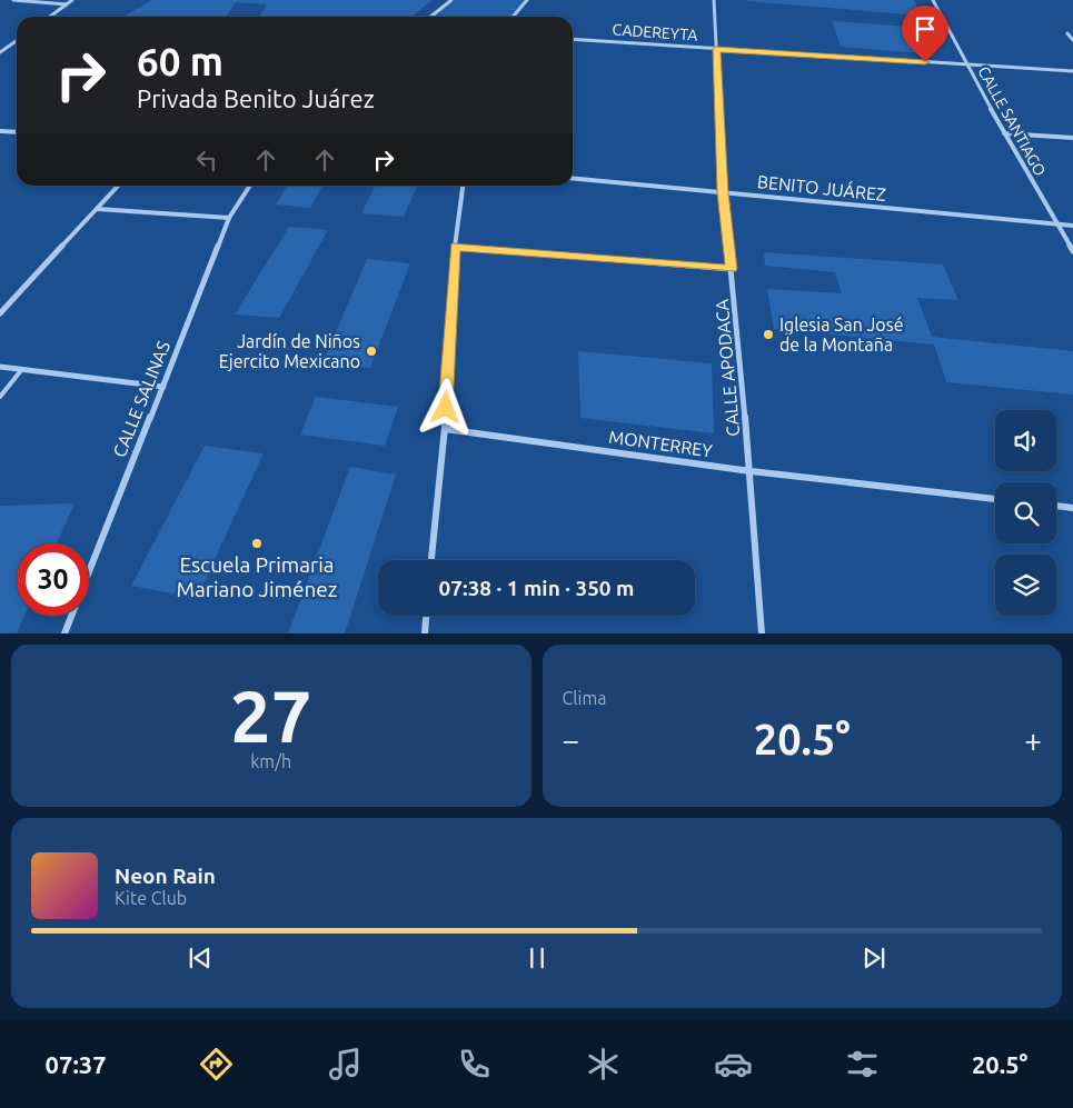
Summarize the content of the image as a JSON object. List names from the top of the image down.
{
  "streets": {
    "street": [
      "CADEREYTA",
      "CALLE SANTIAGO",
      "BENITO JUÁREZ",
      "CALLE APODACA",
      "CALLE SALINAS",
      "MONTERREY"
    ]
  },
  "crossings": [
    ["CADEREYTA", "CALLE SANTIAGO"],
    ["CADEREYTA", "CALLE APODACA"],
    ["CALLE SANTIAGO", "BENITO JUÁREZ"],
    ["BENITO JUÁREZ", "CALLE APODACA"],
    ["CALLE APODACA", "MONTERREY"]
  ],
  "places": ["Iglesia San José de la Montaña", "Jardín de Niños Ejercito Mexicano", "Escuela Primaria Mariano Jiménez"],
  "page": {
    "turn": ["60 m", "Privada Benito Juárez"],
    "limit": "30",
    "trip": "07:38 · 1 min · 350 m",
    "tile": [
      ["27", "km/h"],
      "Clima"
    ],
    "heat": ["−", "20.5°", "+"],
    "song": ["Neon Rain", "Kite Club"],
    "tabs": ["07:37", "20.5°"]
  }
}
